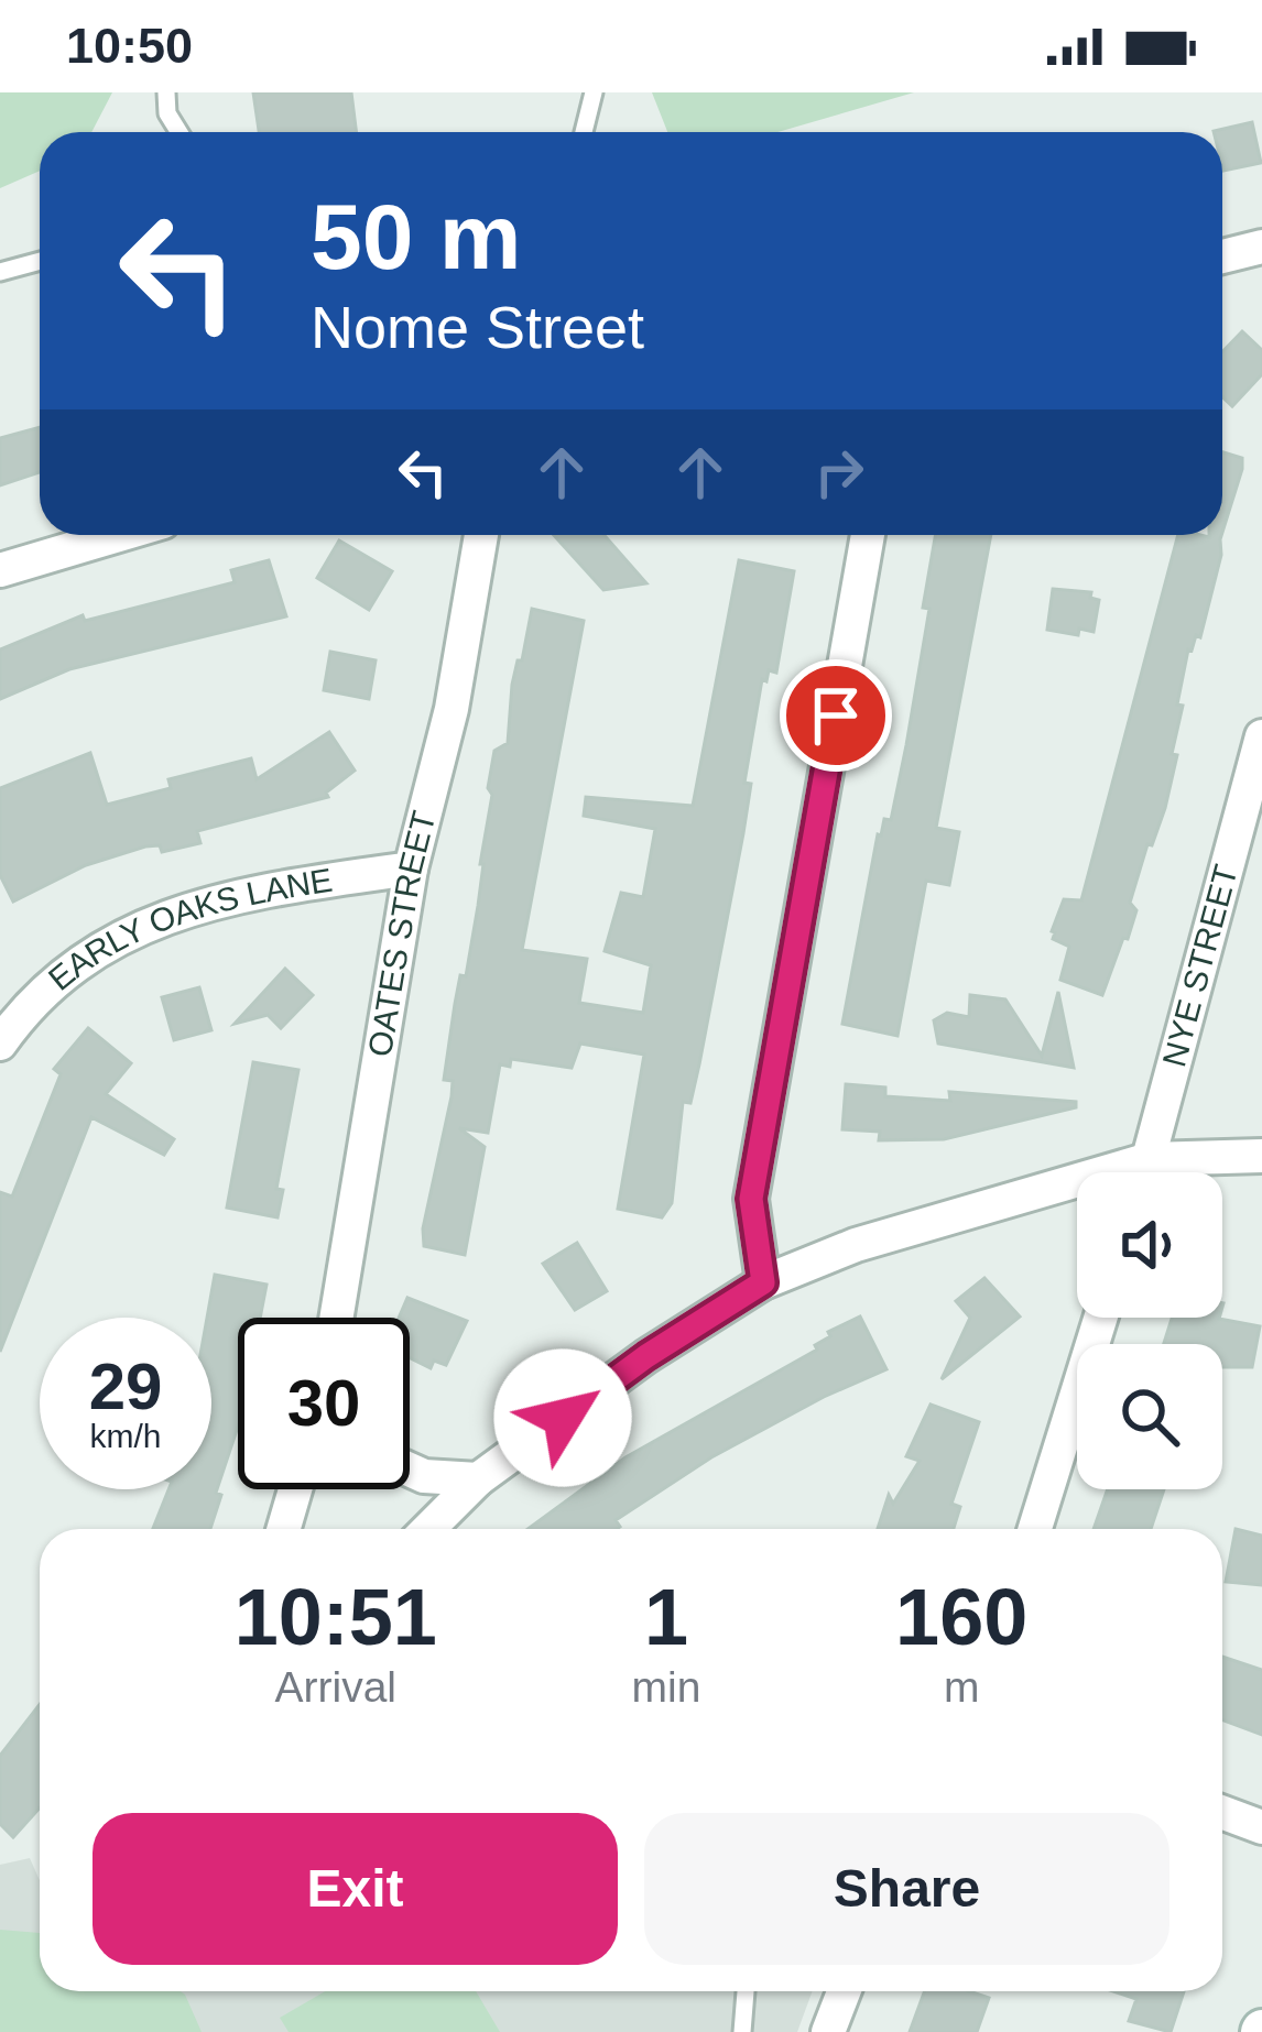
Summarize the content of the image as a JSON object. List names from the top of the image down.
{
  "streets": {
    "street": ["OATES STREET", "EARLY OAKS LANE", "NYE STREET"]
  },
  "crossings": [
    ["OATES STREET", "EARLY OAKS LANE"]
  ],
  "page": {
    "status": "10:50",
    "turn": ["50 m", "Nome Street"],
    "speed": "29 km/h",
    "limit": "30",
    "eta": [
      "10:51",
      "Arrival",
      "1",
      "min",
      "160",
      "m"
    ],
    "buttons": ["Exit", "Share"]
  }
}
